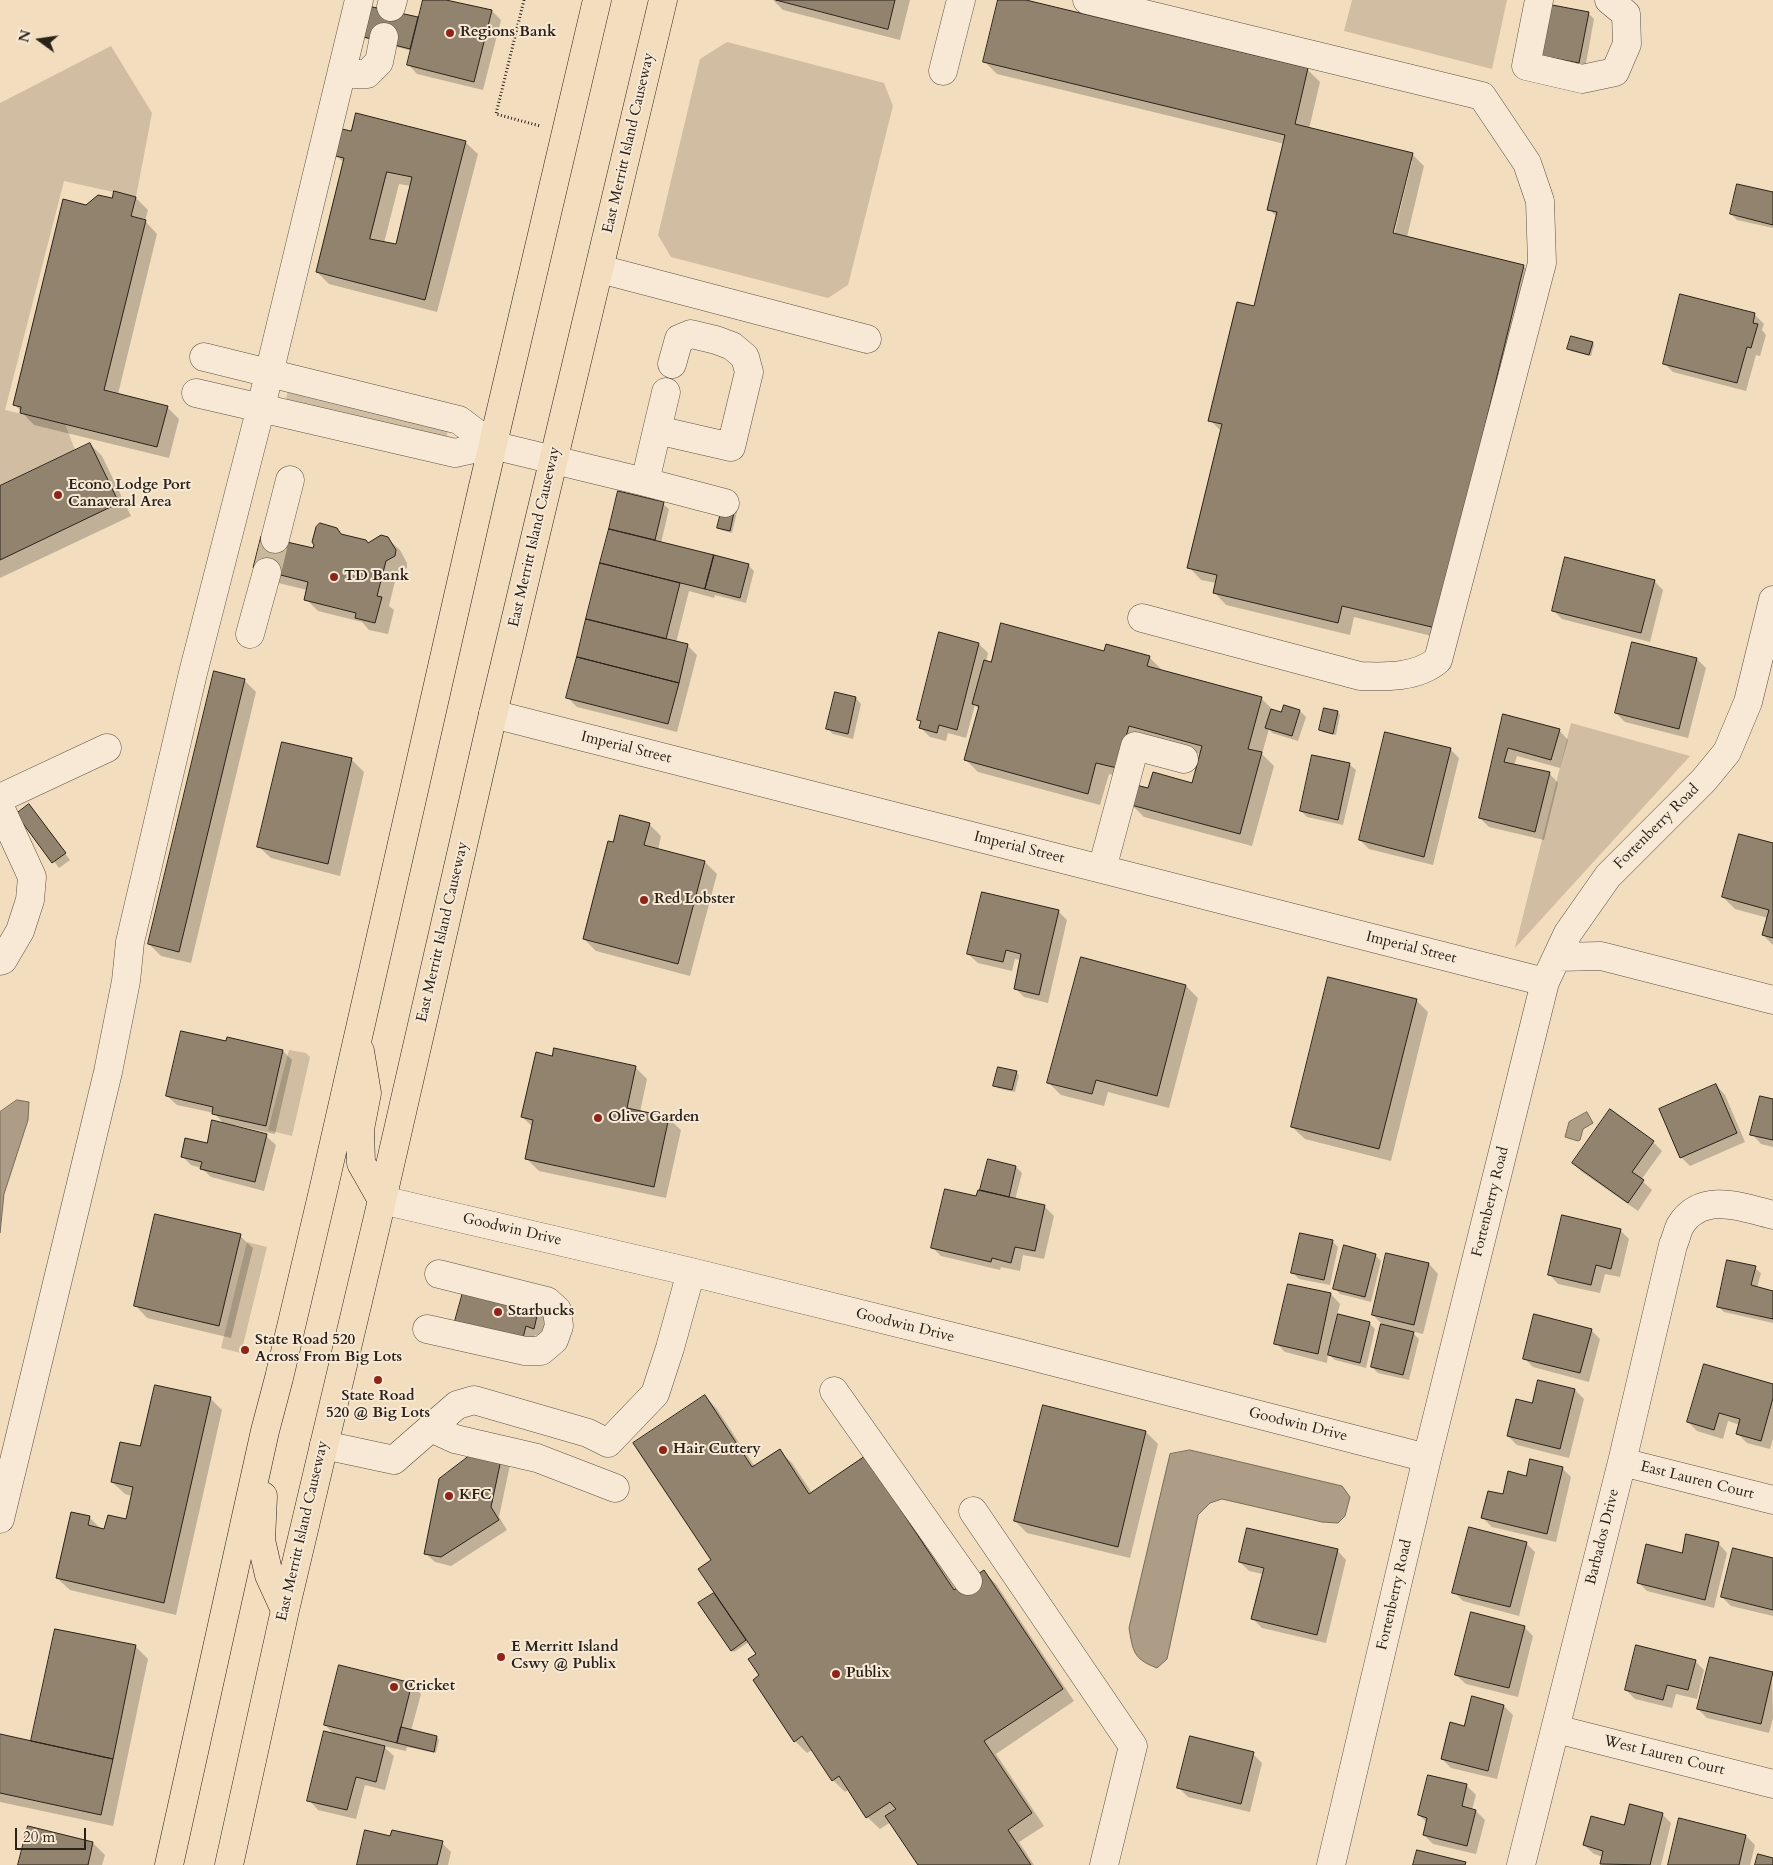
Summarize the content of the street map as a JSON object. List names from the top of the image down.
{
  "streets": {
    "main road": ["East Merritt Island Causeway"],
    "street": [
      "Imperial Street",
      "Fortenberry Road",
      "Goodwin Drive",
      "East Lauren Court",
      "Barbados Drive",
      "West Lauren Court"
    ]
  },
  "crossings": [
    ["East Merritt Island Causeway", "Imperial Street"],
    ["East Merritt Island Causeway", "Goodwin Drive"],
    ["Imperial Street", "Fortenberry Road"],
    ["Fortenberry Road", "Goodwin Drive"],
    ["East Lauren Court", "Barbados Drive"],
    ["Barbados Drive", "West Lauren Court"]
  ],
  "places": [
    "Regions Bank",
    "Econo Lodge Port Canaveral Area",
    "TD Bank",
    "Red Lobster",
    "Olive Garden",
    "Starbucks",
    "State Road 520 Across From Big Lots",
    "State Road 520 @ Big Lots",
    "Hair Cuttery",
    "KFC",
    "E Merritt Island Cswy @ Publix",
    "Publix",
    "Cricket"
  ],
  "scale_bar": "20 m",
  "north": "left"
}
